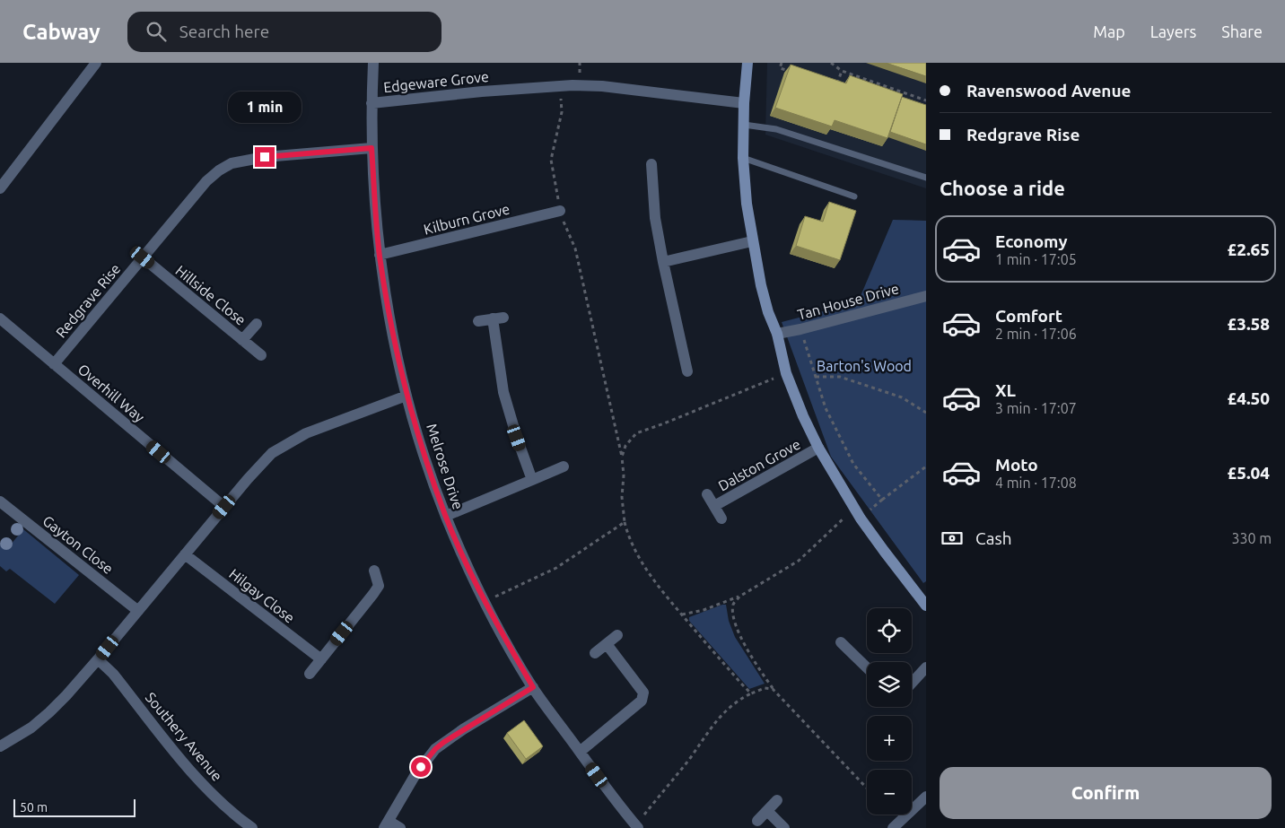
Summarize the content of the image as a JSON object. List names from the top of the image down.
{
  "streets": {
    "street": [
      "Edgeware Grove",
      "Kilburn Grove",
      "Hillside Close",
      "Redgrave Rise",
      "Tan House Drive",
      "Overhill Way",
      "Dalston Grove",
      "Melrose Drive",
      "Gayton Close",
      "Hilgay Close",
      "Southery Avenue"
    ]
  },
  "crossings": [
    ["Edgeware Grove", "Melrose Drive"],
    ["Kilburn Grove", "Melrose Drive"],
    ["Hillside Close", "Redgrave Rise"],
    ["Redgrave Rise", "Overhill Way"],
    ["Redgrave Rise", "Melrose Drive"]
  ],
  "parks": ["Barton's Wood"],
  "scale_bar": "50 m",
  "page": {
    "header": "Cabway",
    "search": "Search here",
    "nav": ["Map", "Layers", "Share"],
    "banner": ["Ravenswood Avenue", "Redgrave Rise"],
    "bubble": "1 min",
    "heading": "Choose a ride",
    "list": [
      {
        "name": "Economy",
        "note": "1 min · 17:05",
        "value": "£2.65"
      },
      {
        "name": "Comfort",
        "note": "2 min · 17:06",
        "value": "£3.58"
      },
      {
        "name": "XL",
        "note": "3 min · 17:07",
        "value": "£4.50"
      },
      {
        "name": "Moto",
        "note": "4 min · 17:08",
        "value": "£5.04"
      }
    ],
    "pay": ["Cash", "330 m"],
    "map_buttons": ["+", "−"],
    "buttons": "Confirm",
    "scale": "50 m"
  }
}
